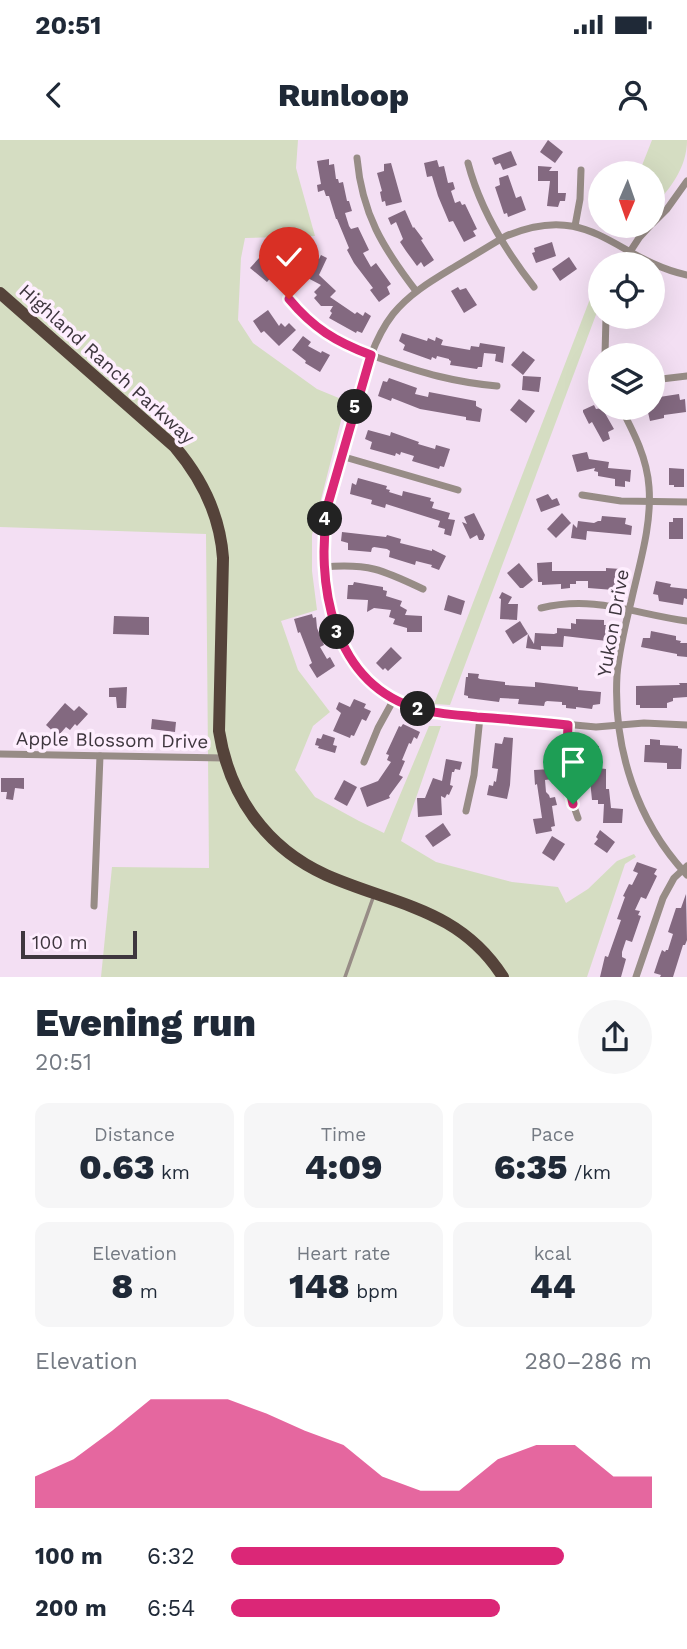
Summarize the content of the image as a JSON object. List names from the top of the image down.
{
  "streets": {
    "main road": ["Highland Ranch Parkway"],
    "street": ["Yukon Drive", "Apple Blossom Drive"]
  },
  "crossings": [
    ["Highland Ranch Parkway", "Apple Blossom Drive"]
  ],
  "scale_bar": "100 m",
  "north": "bottom",
  "page": {
    "status": "20:51",
    "header": "Runloop",
    "pins": [
      "5",
      "4",
      "3",
      "2"
    ],
    "scale": "100 m",
    "heading": ["Evening run", "20:51"],
    "stats": [
      ["Distance", "0.63 km"],
      ["Time", "4:09"],
      ["Pace", "6:35 /km"],
      ["Elevation", "8 m"],
      ["Heart rate", "148 bpm"],
      ["kcal", "44"]
    ],
    "chart": ["Elevation", "280–286 m"],
    "list": [
      {
        "name": "100 m",
        "note": "6:32"
      },
      {
        "name": "200 m",
        "note": "6:54"
      }
    ]
  }
}
